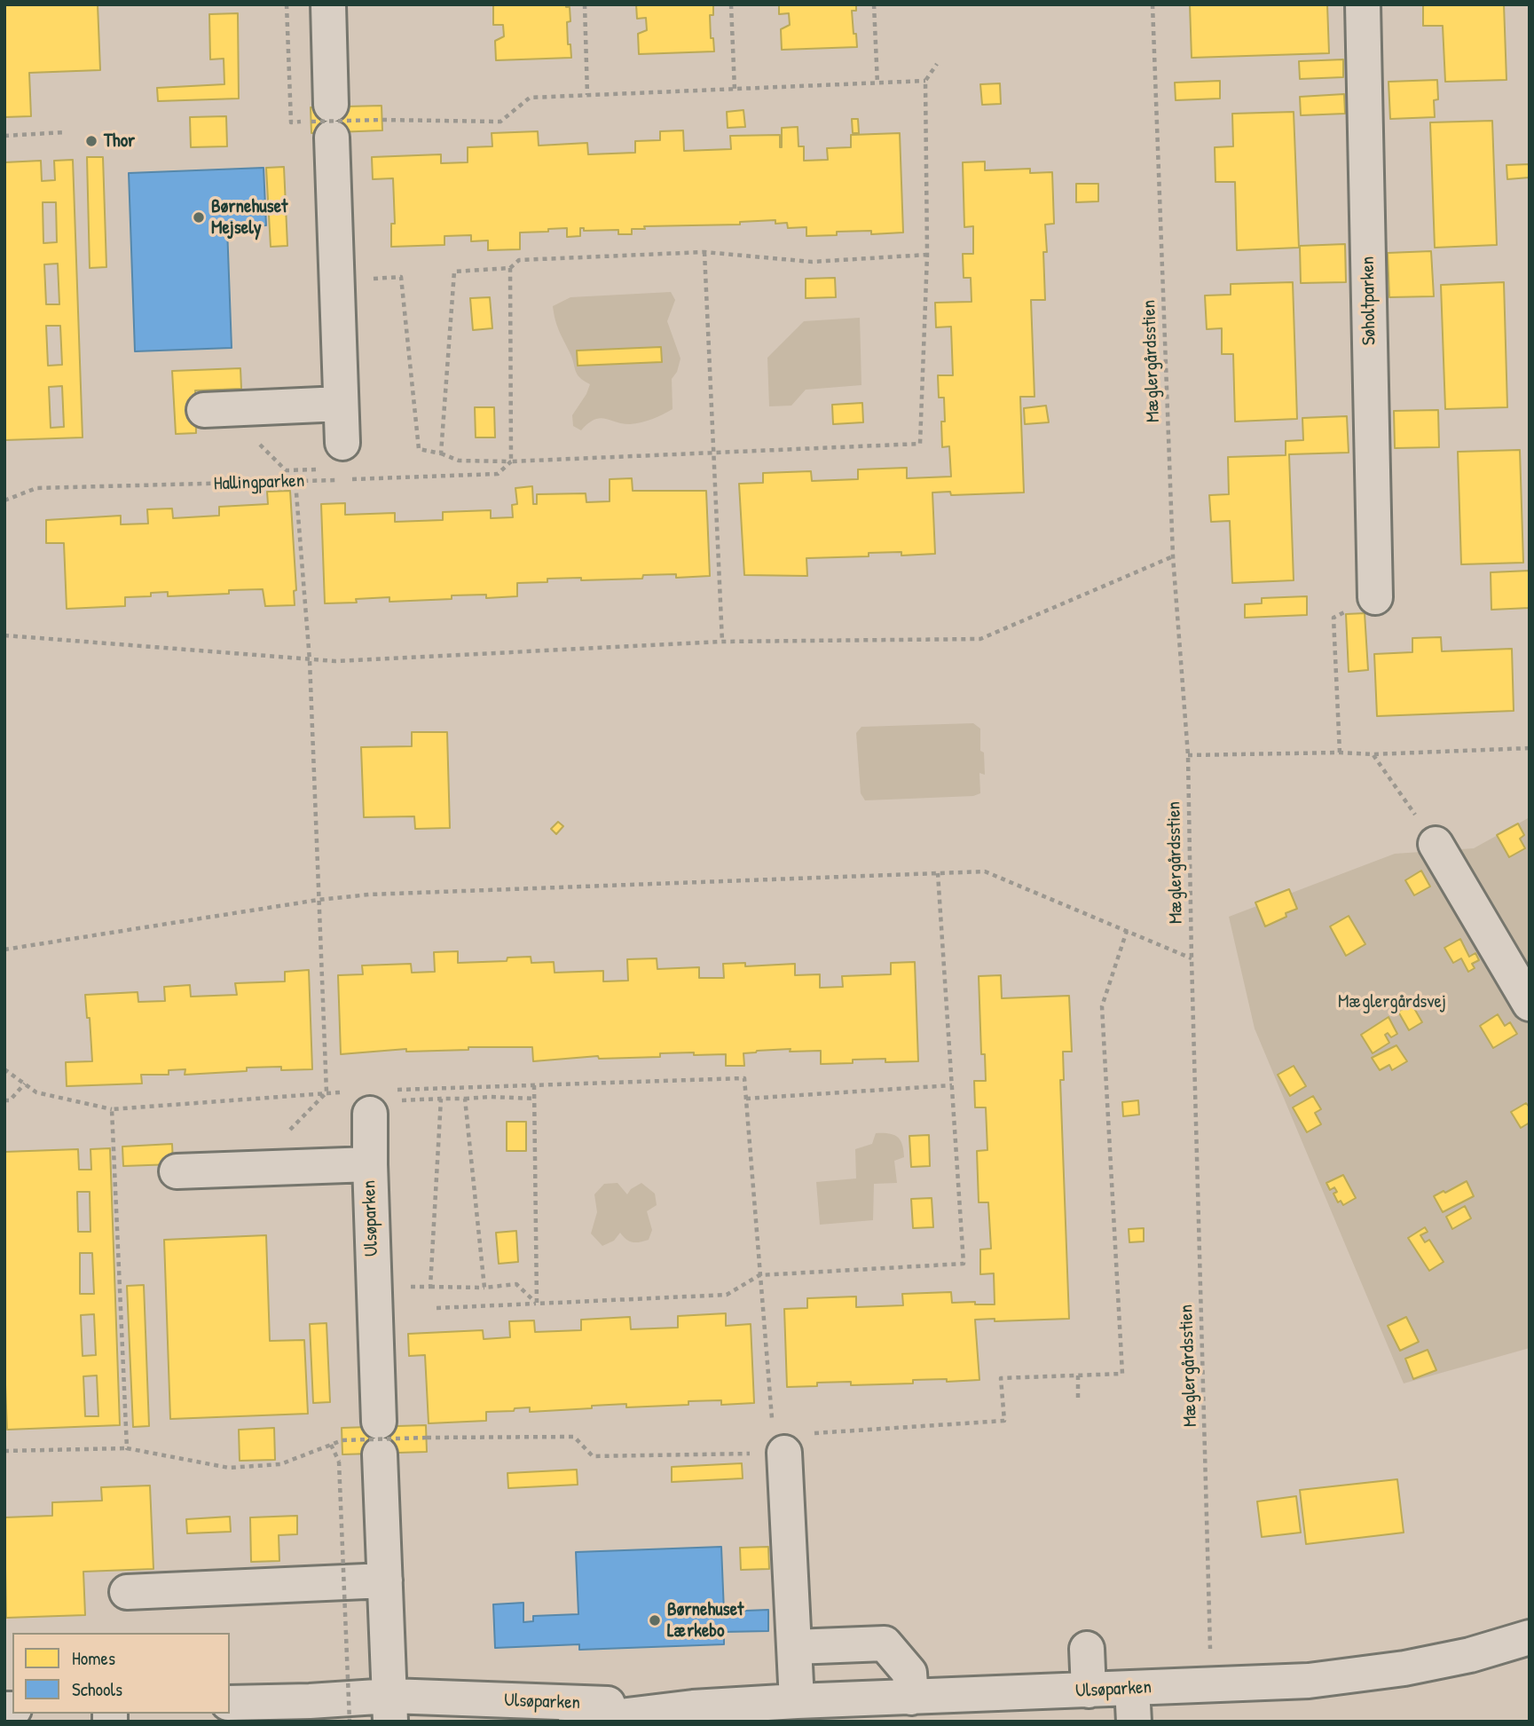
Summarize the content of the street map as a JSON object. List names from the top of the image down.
{
  "streets": {
    "street": ["Søholtparken", "Ulsøparken"],
    "path": ["Mæglergårdsstien", "Hallingparken"]
  },
  "crossings": [
    ["Mæglergårdsstien", "Ulsøparken"]
  ],
  "parks": ["Mæglergårdsvej"],
  "places": ["Thor", "Børnehuset Mejsely", "Børnehuset Lærkebo"],
  "legend": ["Homes", "Schools"]
}
